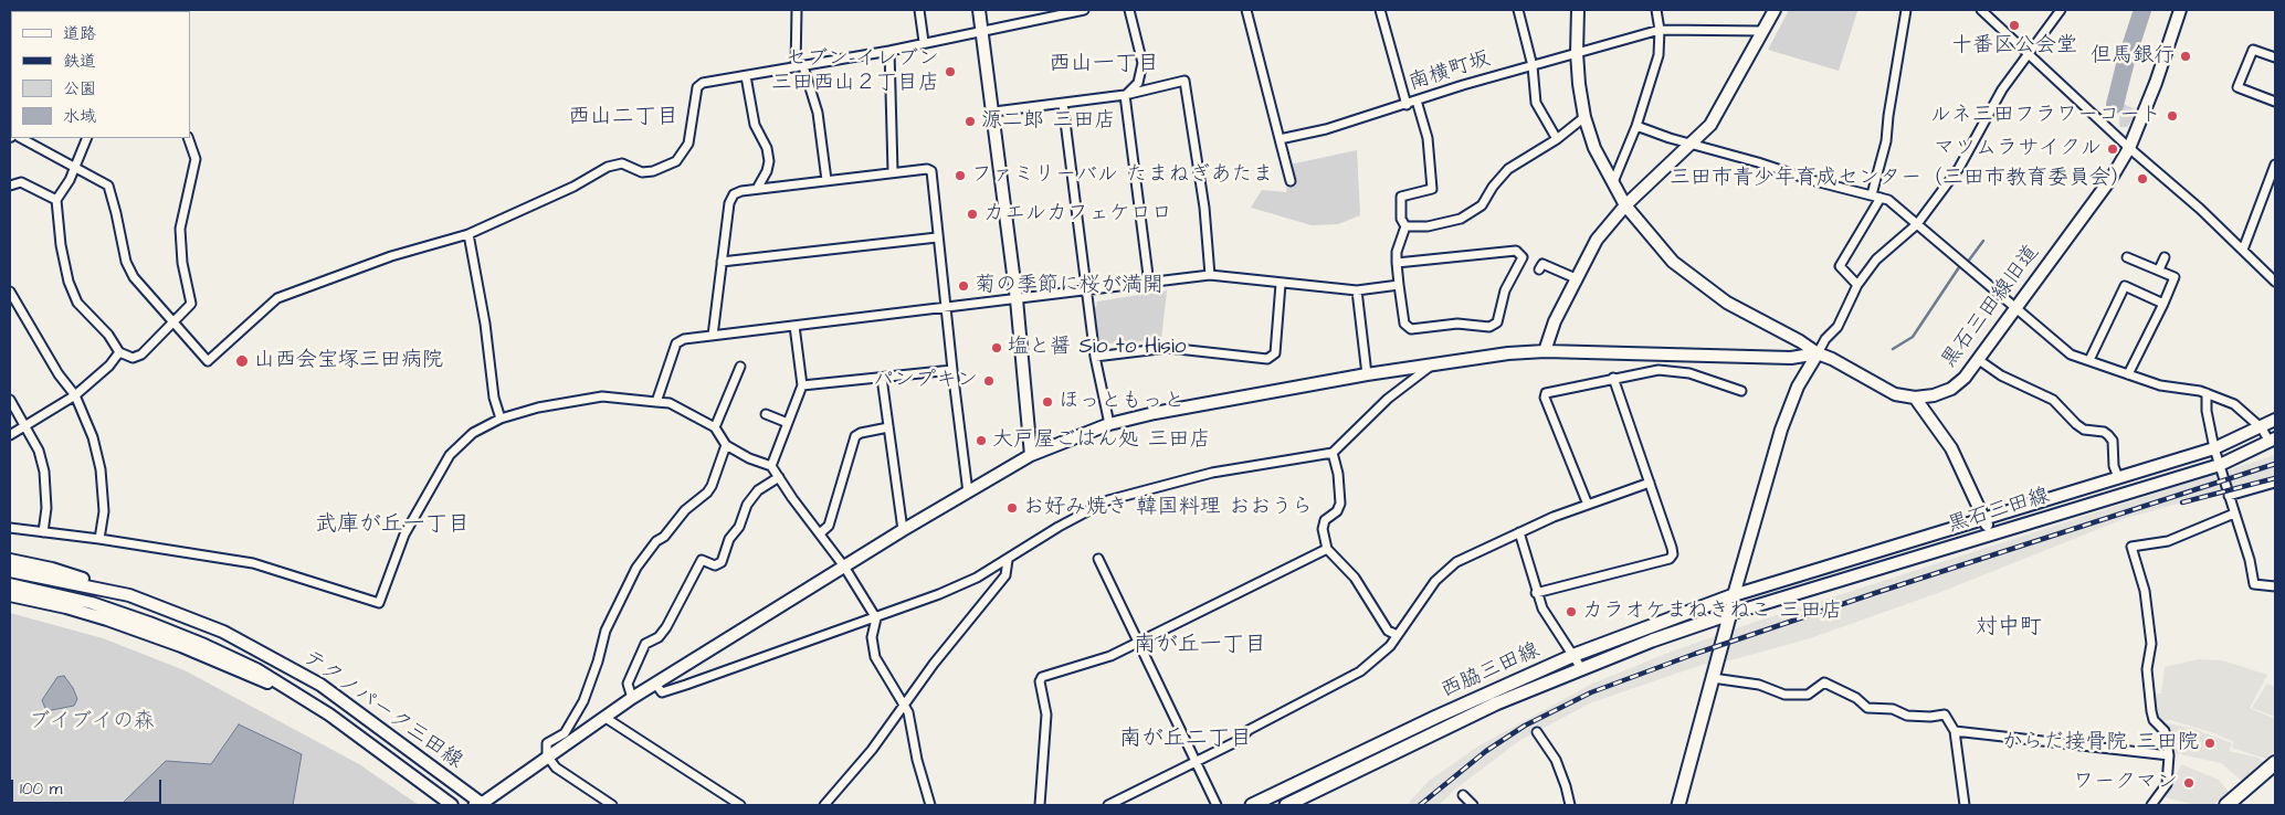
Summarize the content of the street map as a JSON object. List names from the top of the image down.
{
  "streets": {
    "main road": ["西脇三田線"],
    "street": [
      "南横町坂",
      "黒石三田線旧道",
      "黒石三田線",
      "テクノパーク三田線"
    ]
  },
  "crossings": [
    ["南横町坂", "黒石三田線旧道"],
    ["黒石三田線", "西脇三田線"]
  ],
  "districts": [
    "西山一丁目",
    "西山二丁目",
    "武庫が丘一丁目",
    "対中町",
    "南が丘一丁目",
    "南が丘二丁目"
  ],
  "parks": ["ブイブイの森"],
  "places": [
    "十番区公会堂",
    "但馬銀行",
    "セブン-イレブン 三田西山２丁目店",
    "ルネ三田フラワーコート",
    "源二郎 三田店",
    "マツムラサイクル",
    "ファミリーバル たまねぎあたま",
    "三田市青少年育成センター（三田市教育委員会）",
    "カエルカフェケロロ",
    "菊の季節に桜が満開",
    "塩と醤 Sio to Hisio",
    "山西会宝塚三田病院",
    "パンプキン",
    "ほっともっと",
    "大戸屋ごはん処 三田店",
    "お好み焼き 韓国料理 おおうら",
    "カラオケまねきねこ 三田店",
    "からだ接骨院 三田院",
    "ワークマン"
  ],
  "legend": [
    "道路",
    "鉄道",
    "公園",
    "水域"
  ],
  "scale_bar": "100 m"
}
